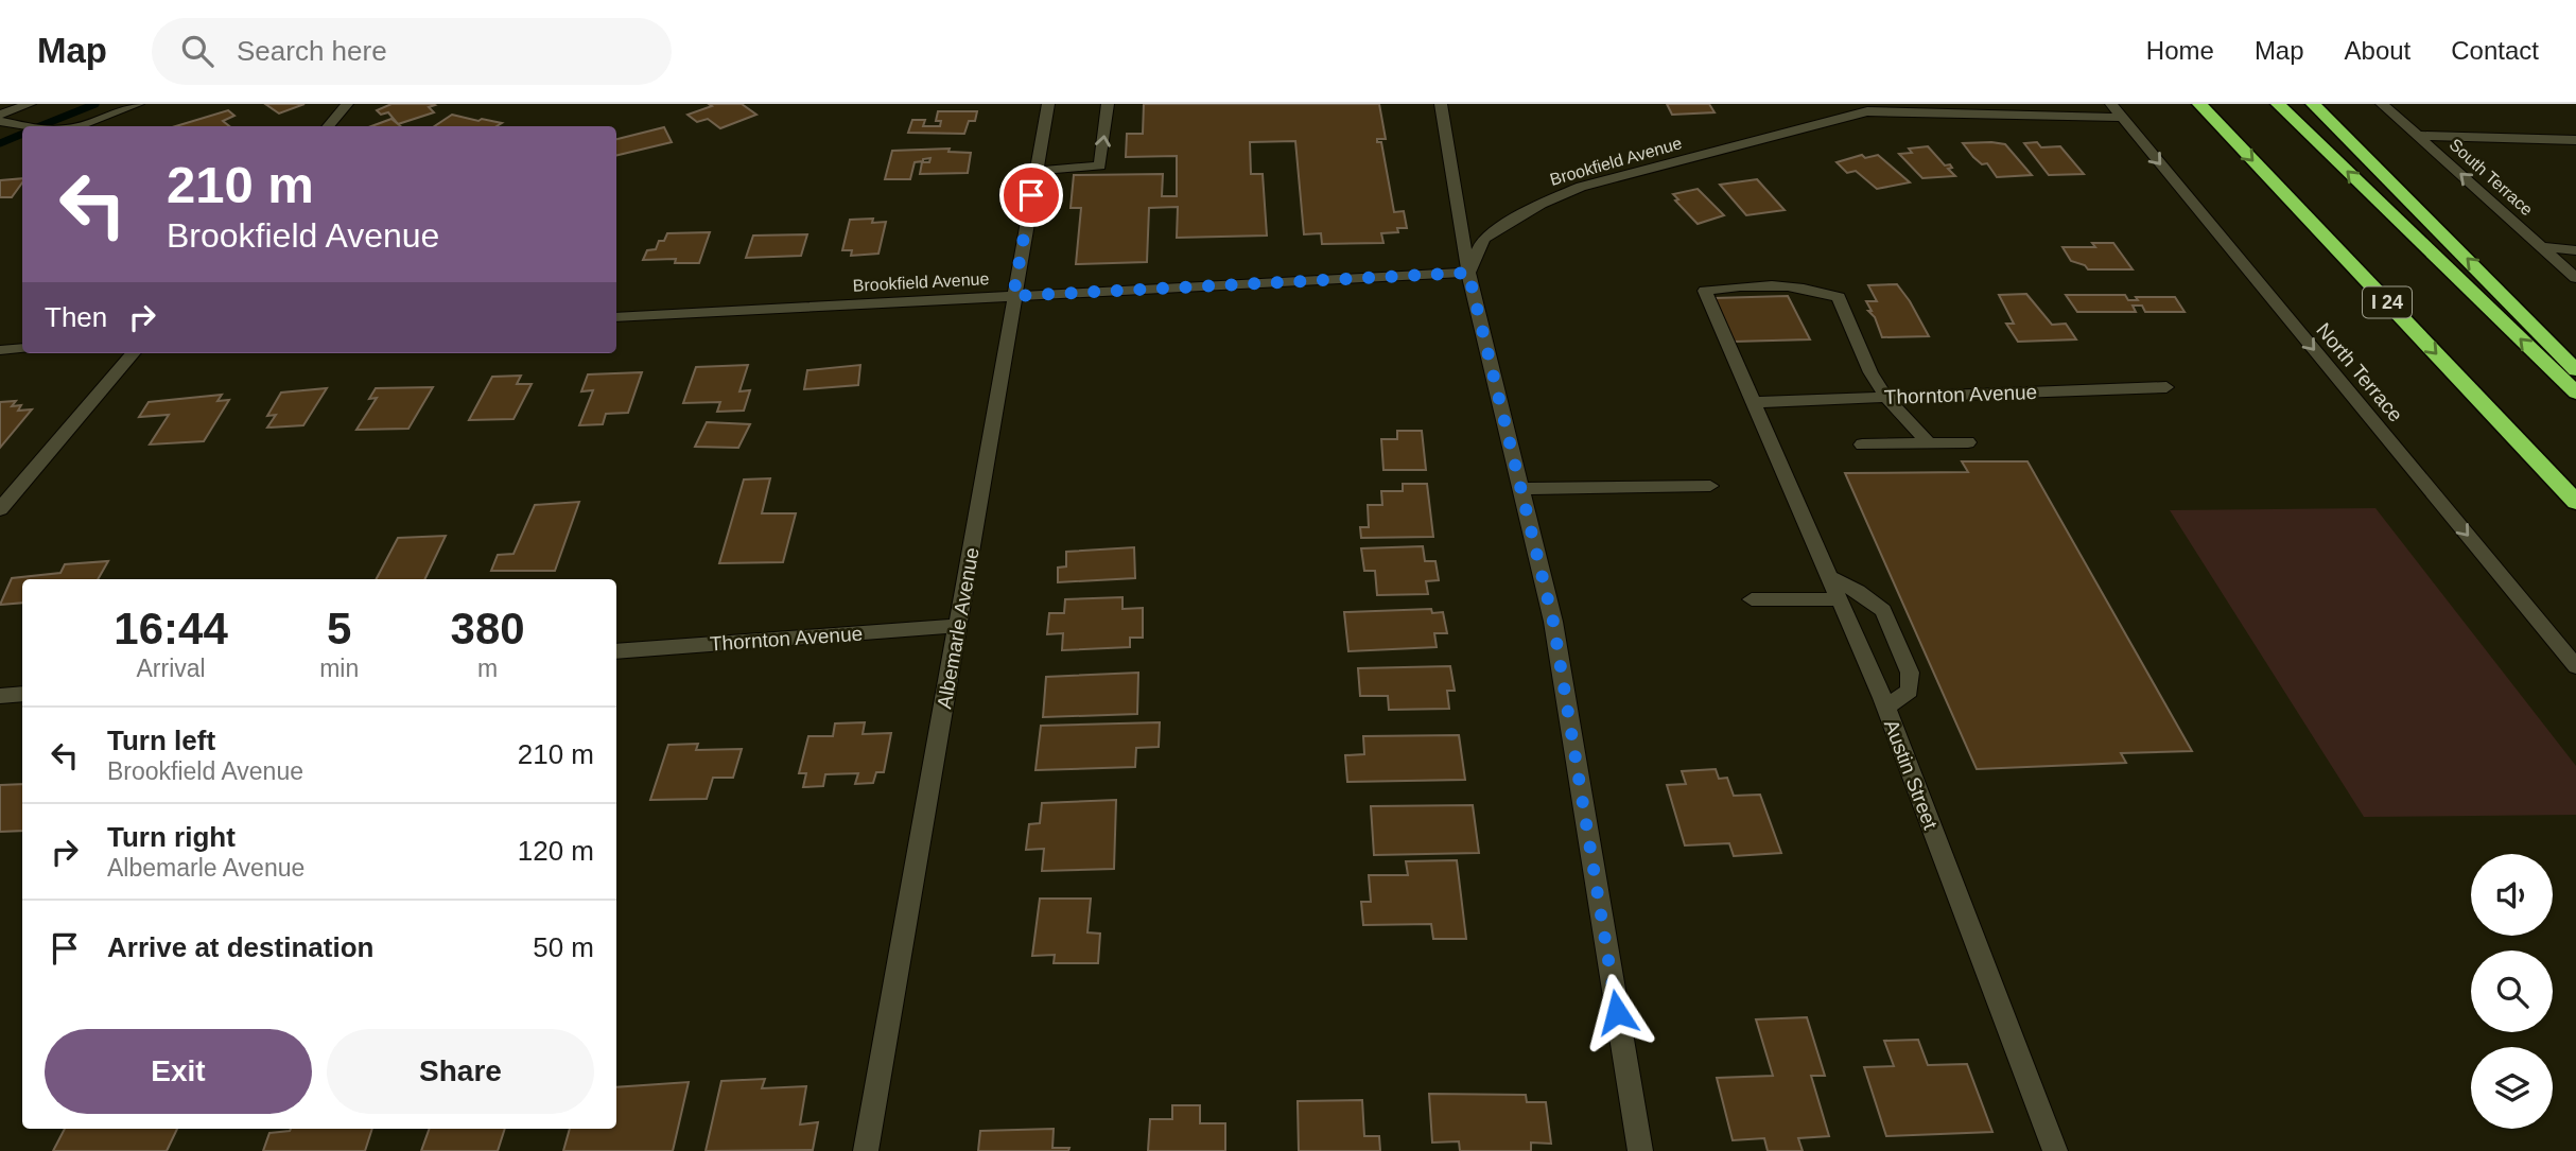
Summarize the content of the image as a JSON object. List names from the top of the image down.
{
  "streets": {
    "highway": ["I 24"],
    "street": [
      "Brookfield Avenue",
      "South Terrace",
      "North Terrace",
      "Thornton Avenue",
      "Albemarle Avenue",
      "Austin Street"
    ]
  },
  "crossings": [
    ["Brookfield Avenue", "North Terrace"],
    ["Brookfield Avenue", "Albemarle Avenue"],
    ["Thornton Avenue", "Albemarle Avenue"],
    ["Thornton Avenue", "Austin Street"]
  ],
  "one_way": ["South Terrace", "North Terrace"],
  "page": {
    "header": "Map",
    "search": "Search here",
    "nav": [
      "Home",
      "Map",
      "About",
      "Contact"
    ],
    "turn": ["210 m", "Brookfield Avenue"],
    "then": "Then",
    "eta": [
      "16:44",
      "Arrival",
      "5",
      "min",
      "380",
      "m"
    ],
    "list": [
      {
        "name": "Turn left",
        "note": "Brookfield Avenue",
        "value": "210 m"
      },
      {
        "name": "Turn right",
        "note": "Albemarle Avenue",
        "value": "120 m"
      },
      {
        "name": "Arrive at destination",
        "value": "50 m"
      }
    ],
    "buttons": ["Exit", "Share"]
  }
}
